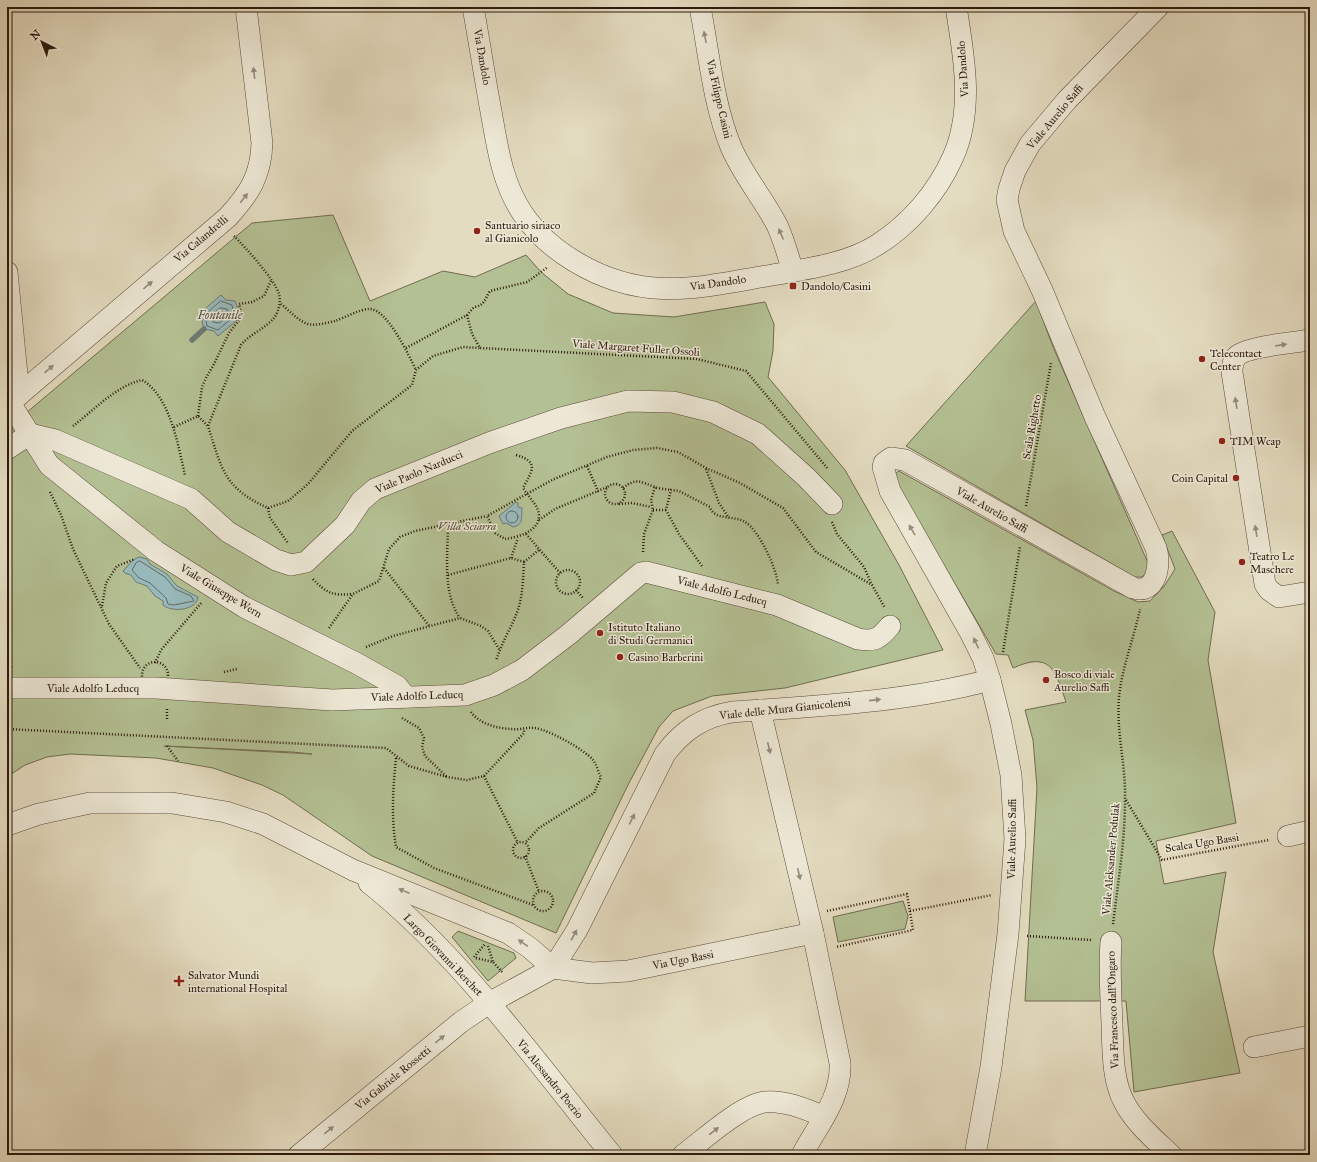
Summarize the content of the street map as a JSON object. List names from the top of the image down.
{
  "streets": {
    "street": [
      "Via Dandolo",
      "Via Filippo Casini",
      "Viale Aurelio Saffi",
      "Via Calandrelli",
      "Viale Paolo Narducci",
      "Viale Giuseppe Wern",
      "Viale Adolfo Leducq",
      "Viale delle Mura Gianicolensi",
      "Largo Giovanni Berchet",
      "Via Ugo Bassi",
      "Via Francesco dall'Ongaro",
      "Via Gabriele Rossetti",
      "Via Alessandro Poerio"
    ],
    "path": [
      "Viale Margaret Fuller Ossoli",
      "Scala Righetto",
      "Scalea Ugo Bassi",
      "Viale Aleksander Podulak"
    ]
  },
  "crossings": [
    ["Via Dandolo", "Via Filippo Casini"],
    ["Viale Aurelio Saffi", "Viale delle Mura Gianicolensi"],
    ["Viale Aurelio Saffi", "Viale Aleksander Podulak"],
    ["Viale Giuseppe Wern", "Viale Adolfo Leducq"],
    ["Viale delle Mura Gianicolensi", "Largo Giovanni Berchet"],
    ["Viale delle Mura Gianicolensi", "Via Ugo Bassi"],
    ["Scalea Ugo Bassi", "Viale Aleksander Podulak"],
    ["Viale Aleksander Podulak", "Via Francesco dall'Ongaro"],
    ["Largo Giovanni Berchet", "Via Ugo Bassi"],
    ["Largo Giovanni Berchet", "Via Gabriele Rossetti"],
    ["Largo Giovanni Berchet", "Via Alessandro Poerio"],
    ["Via Gabriele Rossetti", "Via Alessandro Poerio"]
  ],
  "one_way": [
    "Via Filippo Casini",
    "Via Calandrelli",
    "Viale delle Mura Gianicolensi",
    "Via Gabriele Rossetti"
  ],
  "water": ["Fontanile"],
  "parks": ["Villa Sciarra"],
  "places": {
    "other": [
      "Santuario siriaco al Gianicolo",
      "Telecontact Center",
      "TIM Wcap",
      "Coin Capital",
      "Teatro Le Maschere",
      "Istituto Italiano di Studi Germanici",
      "Casino Barberini",
      "Bosco di viale Aurelio Saffi"
    ],
    "transit": ["Dandolo/Casini"],
    "health": ["Salvator Mundi international Hospital"]
  },
  "north": "top left"
}
